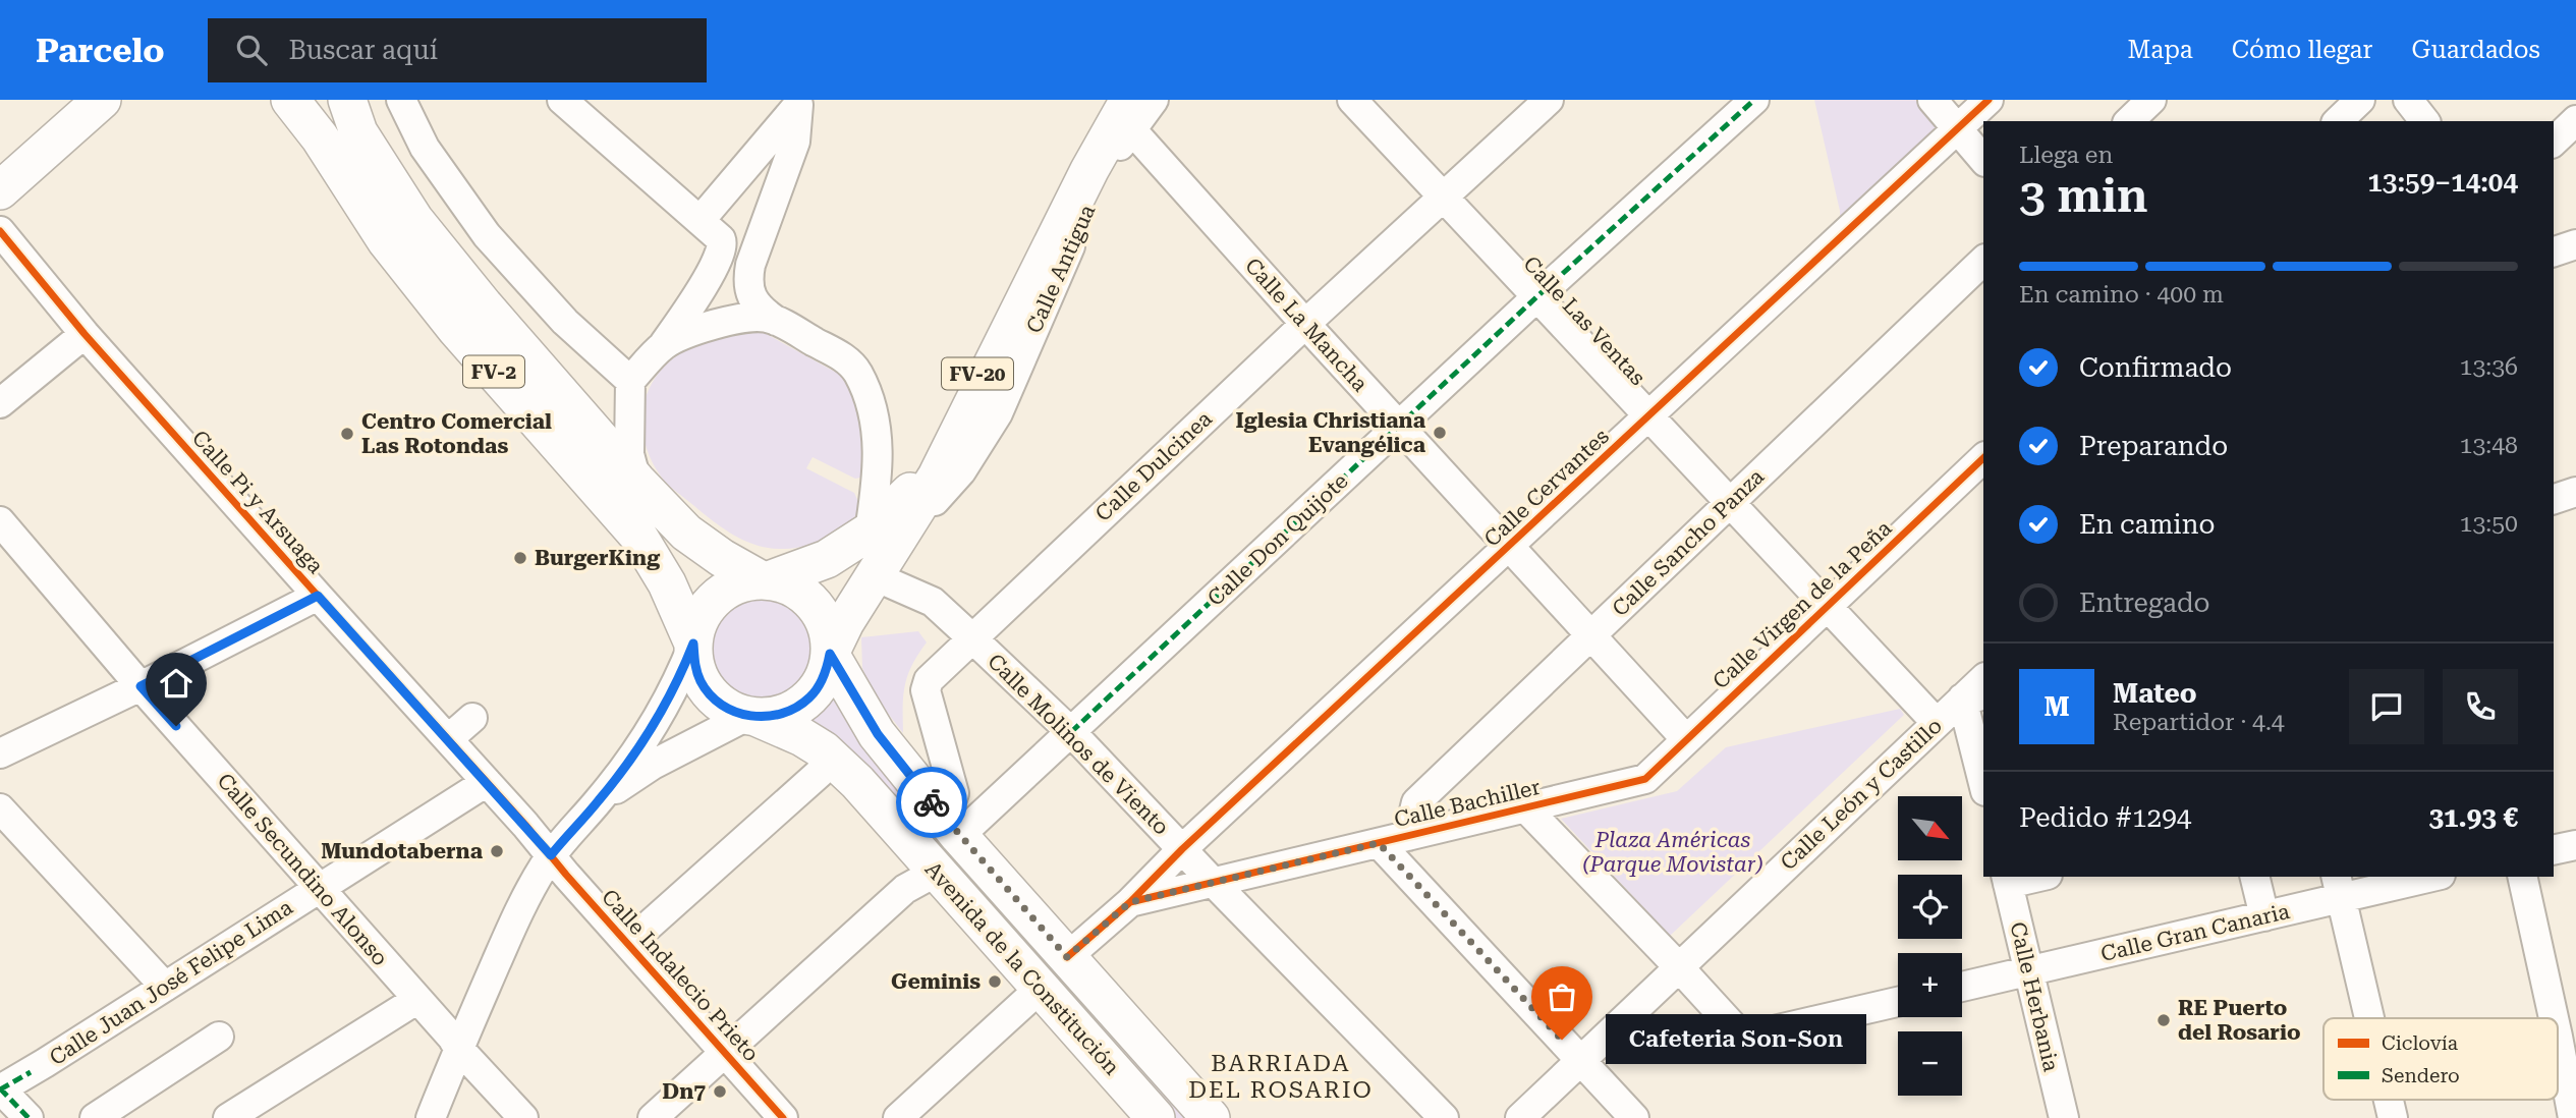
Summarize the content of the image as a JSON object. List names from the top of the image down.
{
  "streets": {
    "main road": ["FV-2", "FV-20", "Avenida de la Constitución"],
    "street": [
      "Calle Las Ventas",
      "Calle La Mancha",
      "Calle Dulcinea",
      "Calle Cervantes",
      "Calle Pi y Arsuaga",
      "Calle Don Quijote",
      "Calle Sancho Panza",
      "Calle Virgen de la Peña",
      "Calle Molinos de Viento",
      "Calle León y Castillo",
      "Calle Bachiller",
      "Calle Secundino Alonso",
      "Calle Gran Canaria",
      "Calle Indalecio Prieto",
      "Calle Juan José Felipe Lima",
      "Calle Herbania"
    ]
  },
  "crossings": [
    ["Calle Las Ventas", "Calle Dulcinea"],
    ["Calle Las Ventas", "Calle Cervantes"],
    ["Calle Las Ventas", "Calle Don Quijote"],
    ["Calle Las Ventas", "Calle Sancho Panza"],
    ["Calle Las Ventas", "Calle Virgen de la Peña"],
    ["Calle Las Ventas", "Calle León y Castillo"],
    ["Calle La Mancha", "FV-20"],
    ["Calle La Mancha", "Calle Dulcinea"],
    ["Calle La Mancha", "Calle Cervantes"],
    ["Calle La Mancha", "Calle Don Quijote"],
    ["Calle La Mancha", "Calle Sancho Panza"],
    ["Calle La Mancha", "Calle Virgen de la Peña"],
    ["FV-2", "FV-20"],
    ["FV-2", "Avenida de la Constitución"],
    ["FV-20", "Calle Molinos de Viento"],
    ["FV-20", "Avenida de la Constitución"],
    ["Calle Dulcinea", "Calle Don Quijote"],
    ["Calle Dulcinea", "Calle Molinos de Viento"],
    ["Calle Dulcinea", "Avenida de la Constitución"],
    ["Calle Cervantes", "Calle Molinos de Viento"],
    ["Calle Cervantes", "Calle Bachiller"],
    ["Calle Pi y Arsuaga", "Calle Indalecio Prieto"],
    ["Calle Pi y Arsuaga", "Calle Juan José Felipe Lima"],
    ["Calle Don Quijote", "Calle Molinos de Viento"],
    ["Calle Don Quijote", "Avenida de la Constitución"],
    ["Calle Sancho Panza", "Calle Bachiller"],
    ["Calle Virgen de la Peña", "Calle Bachiller"],
    ["Calle Molinos de Viento", "Calle Bachiller"],
    ["Calle Bachiller", "Avenida de la Constitución"],
    ["Calle Secundino Alonso", "Calle Juan José Felipe Lima"],
    ["Calle Gran Canaria", "Calle Herbania"]
  ],
  "districts": ["BARRIADA DEL ROSARIO"],
  "parks": ["Plaza Américas (Parque Movistar)"],
  "places": [
    "Iglesia Christiana Evangélica",
    "Centro Comercial Las Rotondas",
    "BurgerKing",
    "Mundotaberna",
    "Geminis",
    "RE Puerto del Rosario",
    "Cafeteria Son-Son",
    "Dn7"
  ],
  "legend": ["Ciclovía", "Sendero"],
  "north": "bottom right",
  "page": {
    "header": "Parcelo",
    "search": "Buscar aquí",
    "nav": ["Mapa", "Cómo llegar", "Guardados"],
    "heading": ["3 min", "Llega en", "13:59–14:04"],
    "panel": [
      "Mateo",
      "Repartidor · 4.4",
      "Pedido #1294",
      "31.93 €"
    ],
    "bar": "En camino · 400 m",
    "list": [
      ["Confirmado", "13:36"],
      ["Preparando", "13:48"],
      ["En camino", "13:50"],
      "Entregado"
    ],
    "round": "M",
    "map_buttons": ["+", "−"],
    "bubble": "Cafeteria Son-Son"
  }
}
